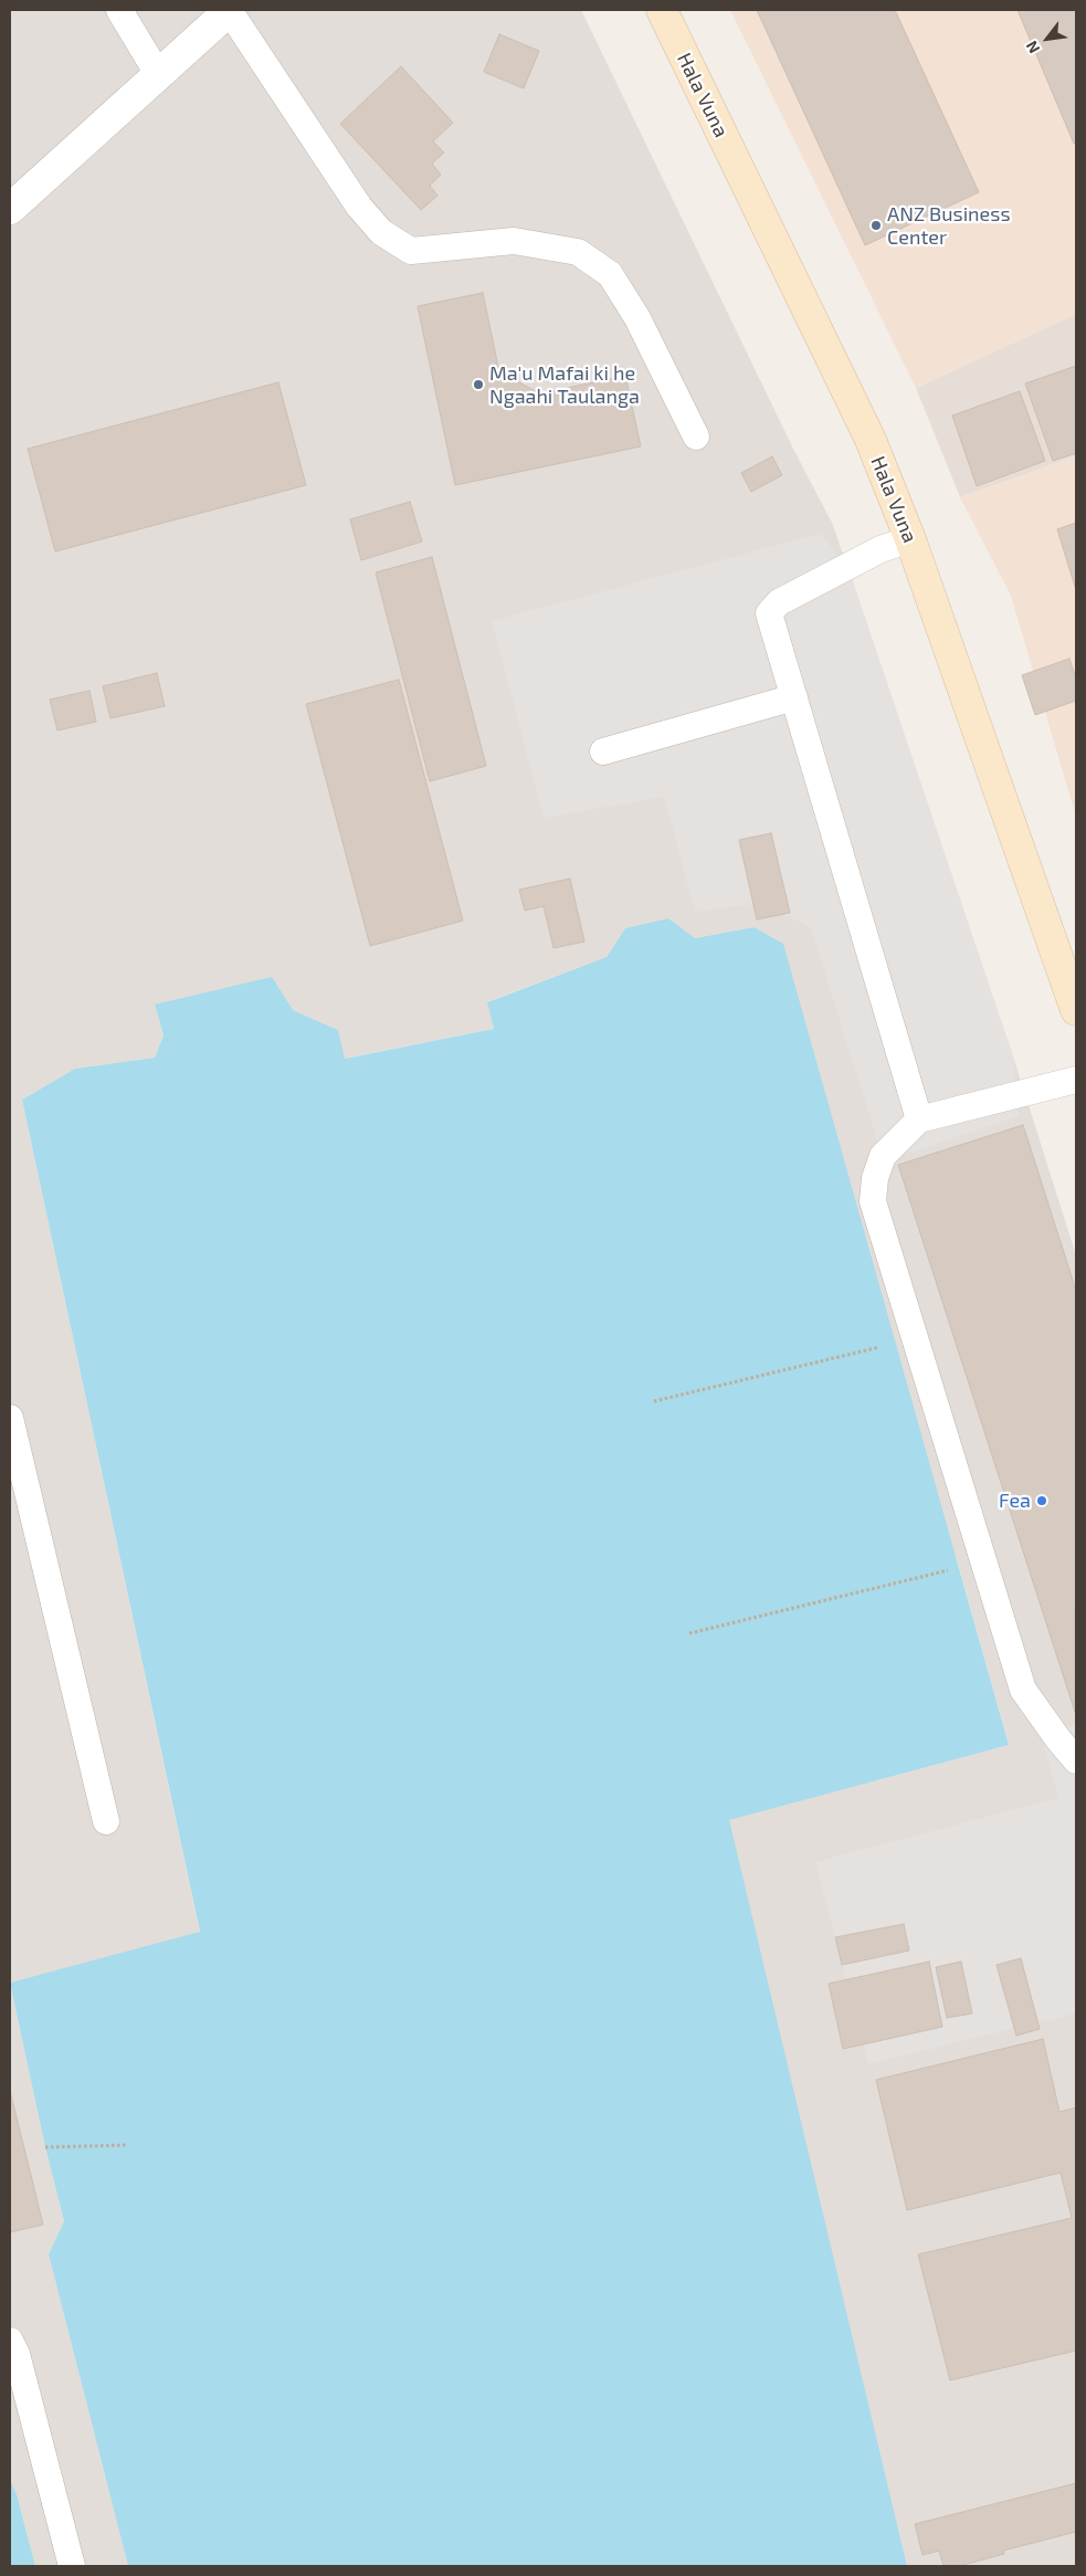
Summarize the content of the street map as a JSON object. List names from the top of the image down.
{
  "streets": {
    "main road": ["Hala Vuna"]
  },
  "places": ["ANZ Business Center", "Ma'u Mafai ki he Ngaahi Taulanga", "Fea"],
  "north": "bottom left"
}
